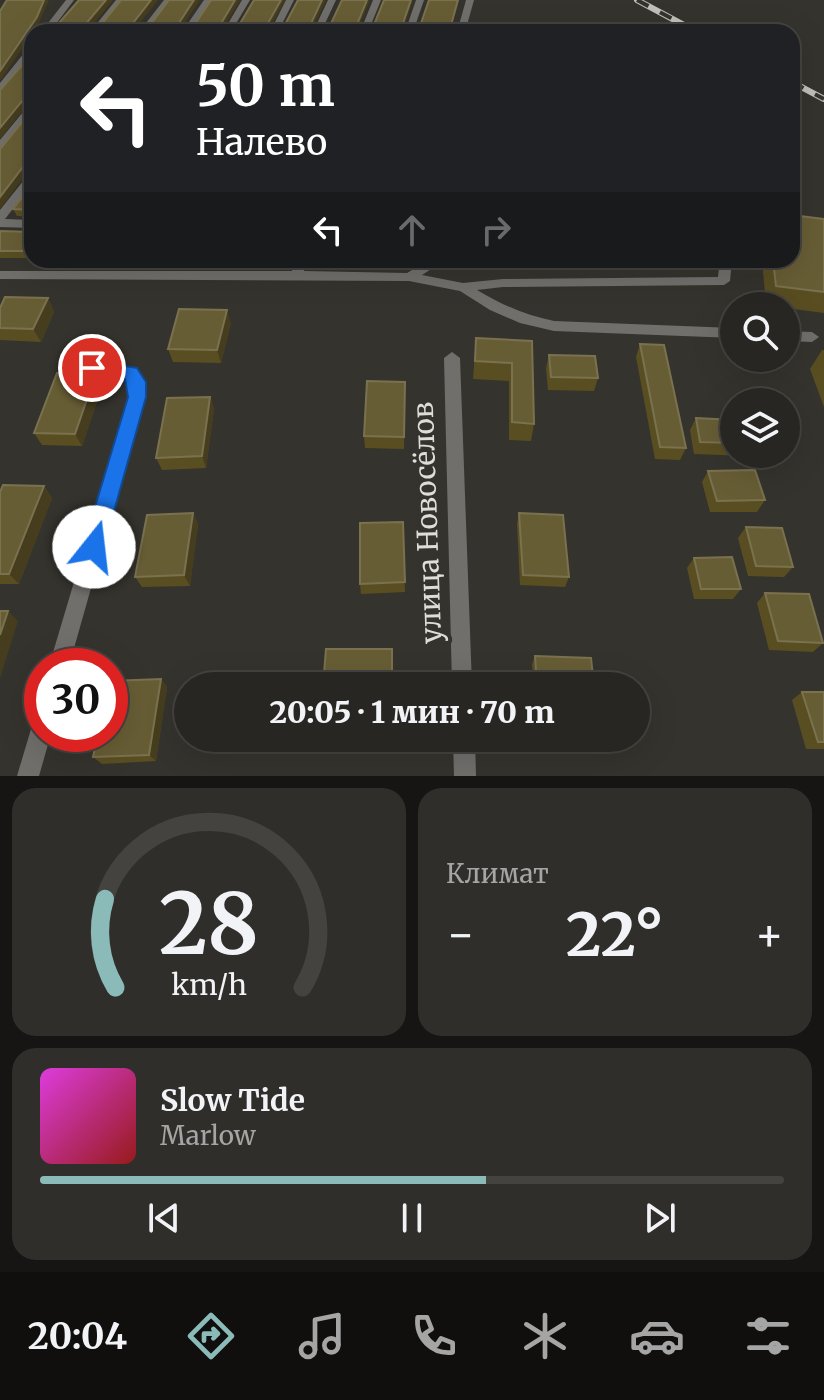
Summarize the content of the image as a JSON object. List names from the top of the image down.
{
  "streets": {
    "street": ["улица Новосёлов"]
  },
  "page": {
    "turn": ["50 m", "Налево"],
    "limit": "30",
    "trip": "20:05 · 1 мин · 70 m",
    "tile": "Климат",
    "heat": ["−", "22°", "+"],
    "song": ["Slow Tide", "Marlow"],
    "tabs": "20:04",
    "gauge": ["28", "km/h"]
  }
}
